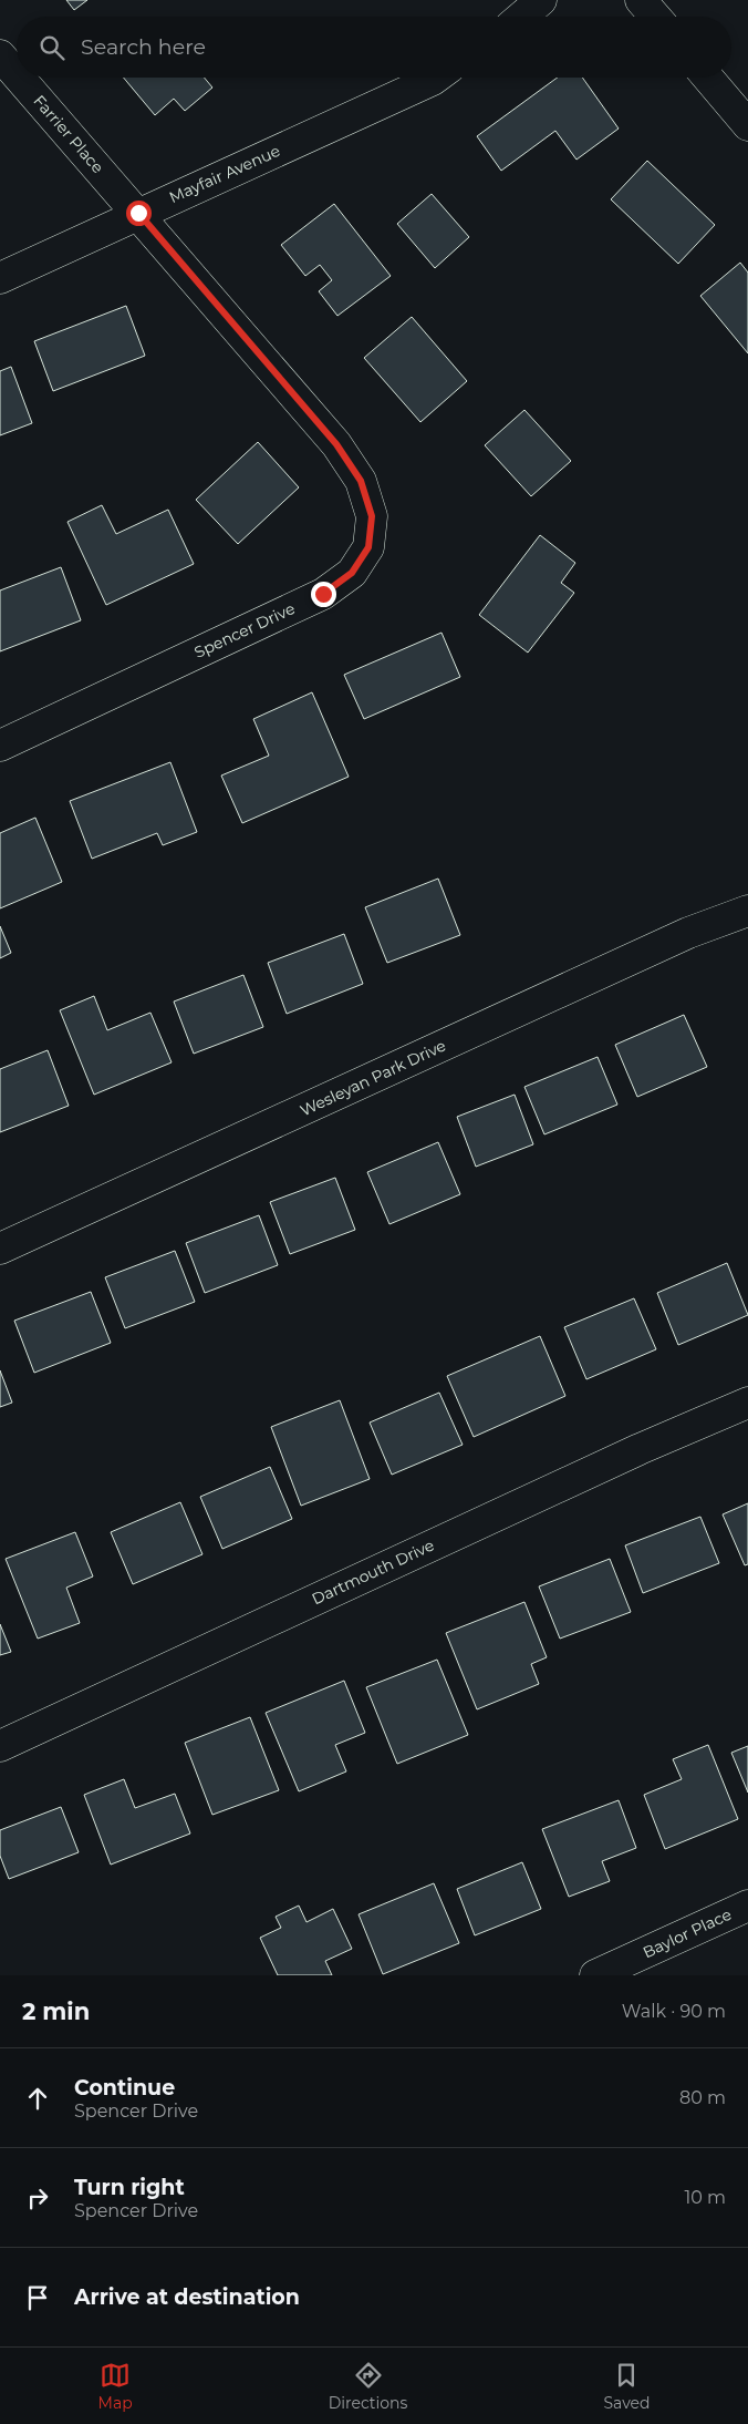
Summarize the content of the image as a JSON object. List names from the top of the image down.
{
  "streets": {
    "street": [
      "Farrier Place",
      "Mayfair Avenue",
      "Spencer Drive",
      "Wesleyan Park Drive",
      "Dartmouth Drive",
      "Baylor Place"
    ]
  },
  "crossings": [
    ["Farrier Place", "Mayfair Avenue"],
    ["Farrier Place", "Spencer Drive"],
    ["Mayfair Avenue", "Spencer Drive"]
  ],
  "page": {
    "search": "Search here",
    "heading": ["2 min", "Walk · 90 m"],
    "list": [
      ["Continue", "Spencer Drive", "80 m"],
      ["Turn right", "Spencer Drive", "10 m"],
      "Arrive at destination"
    ],
    "nav": ["Map", "Directions", "Saved"]
  }
}
